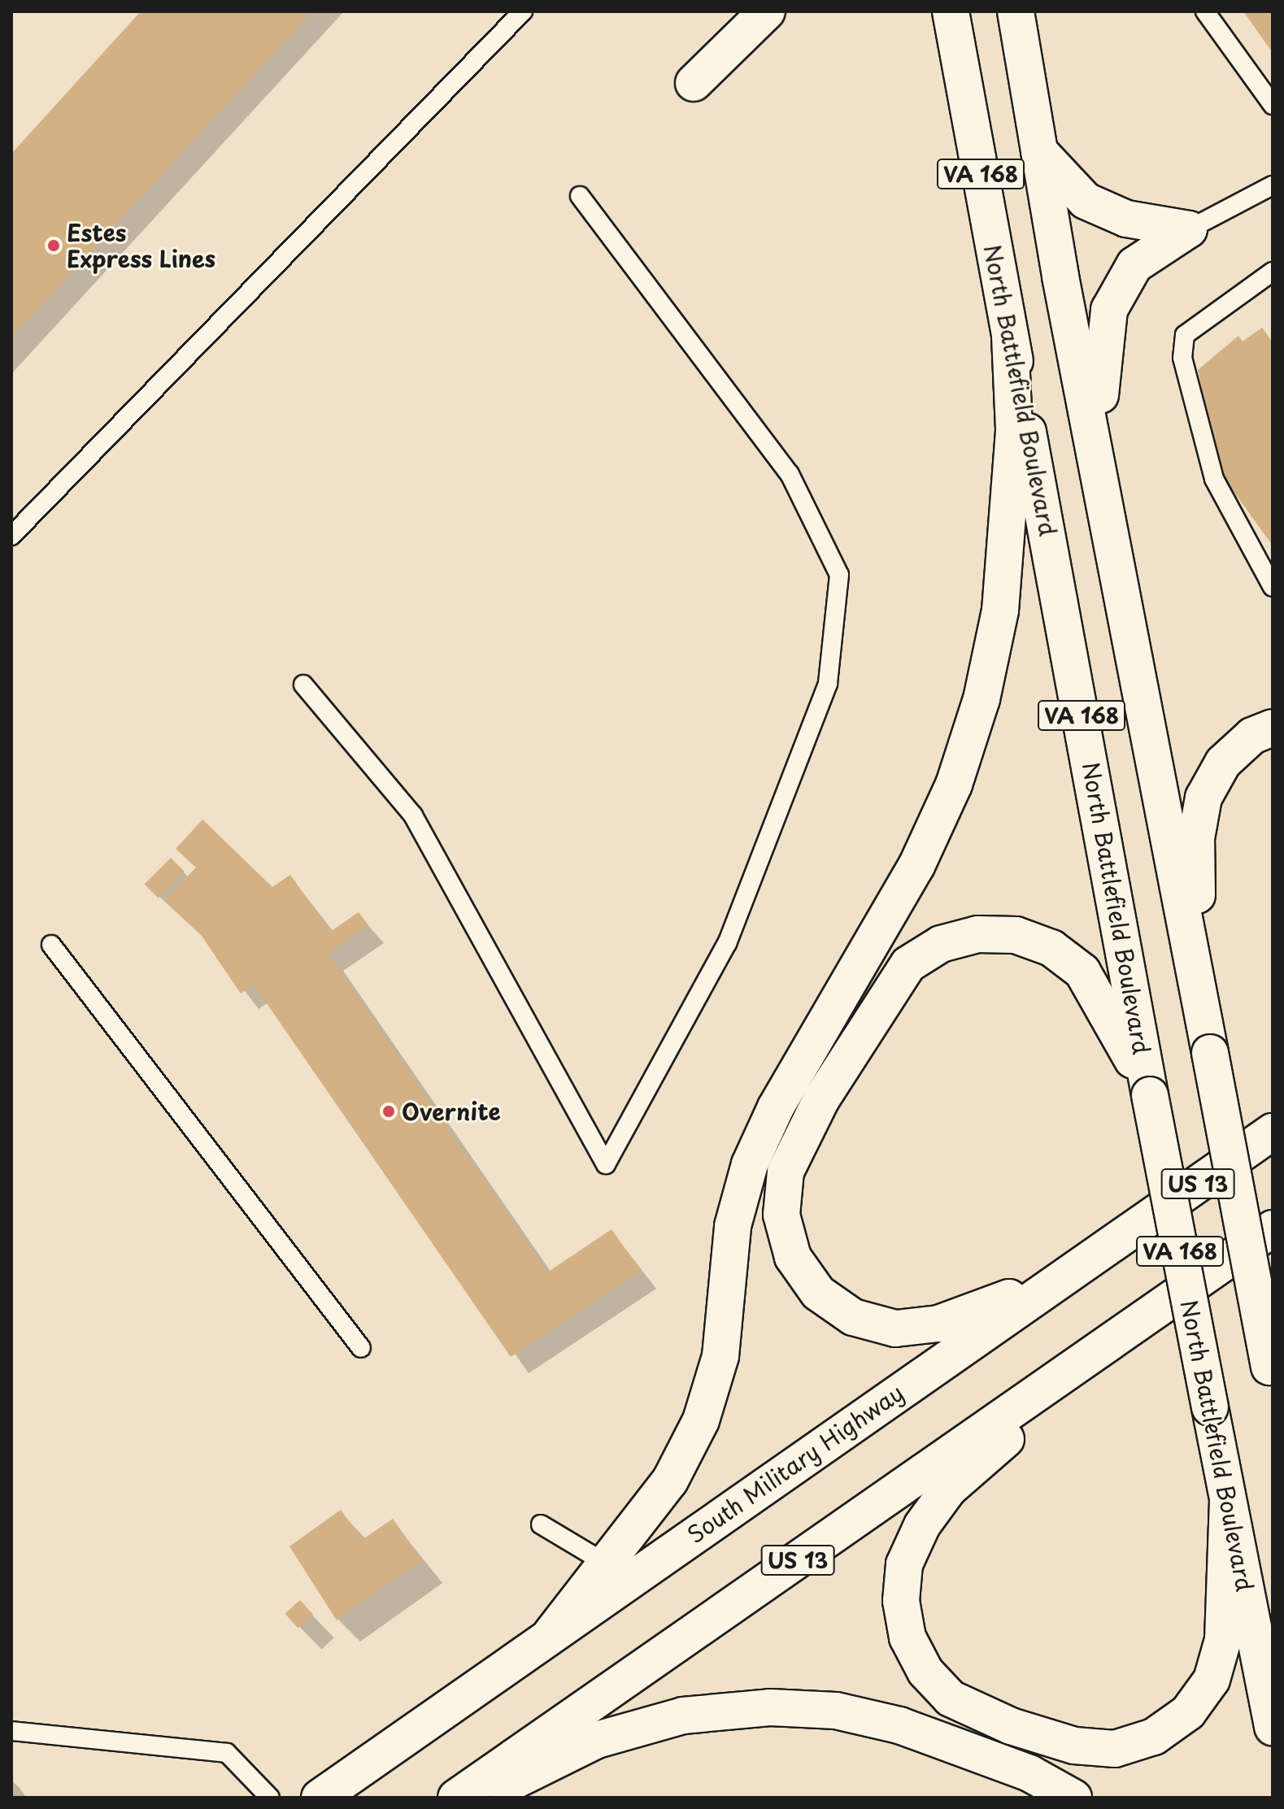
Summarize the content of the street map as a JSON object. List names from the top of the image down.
{
  "streets": {
    "main road": [
      "VA 168",
      "North Battlefield Boulevard",
      "US 13",
      "South Military Highway"
    ]
  },
  "places": ["Estes Express Lines", "Overnite"]
}
